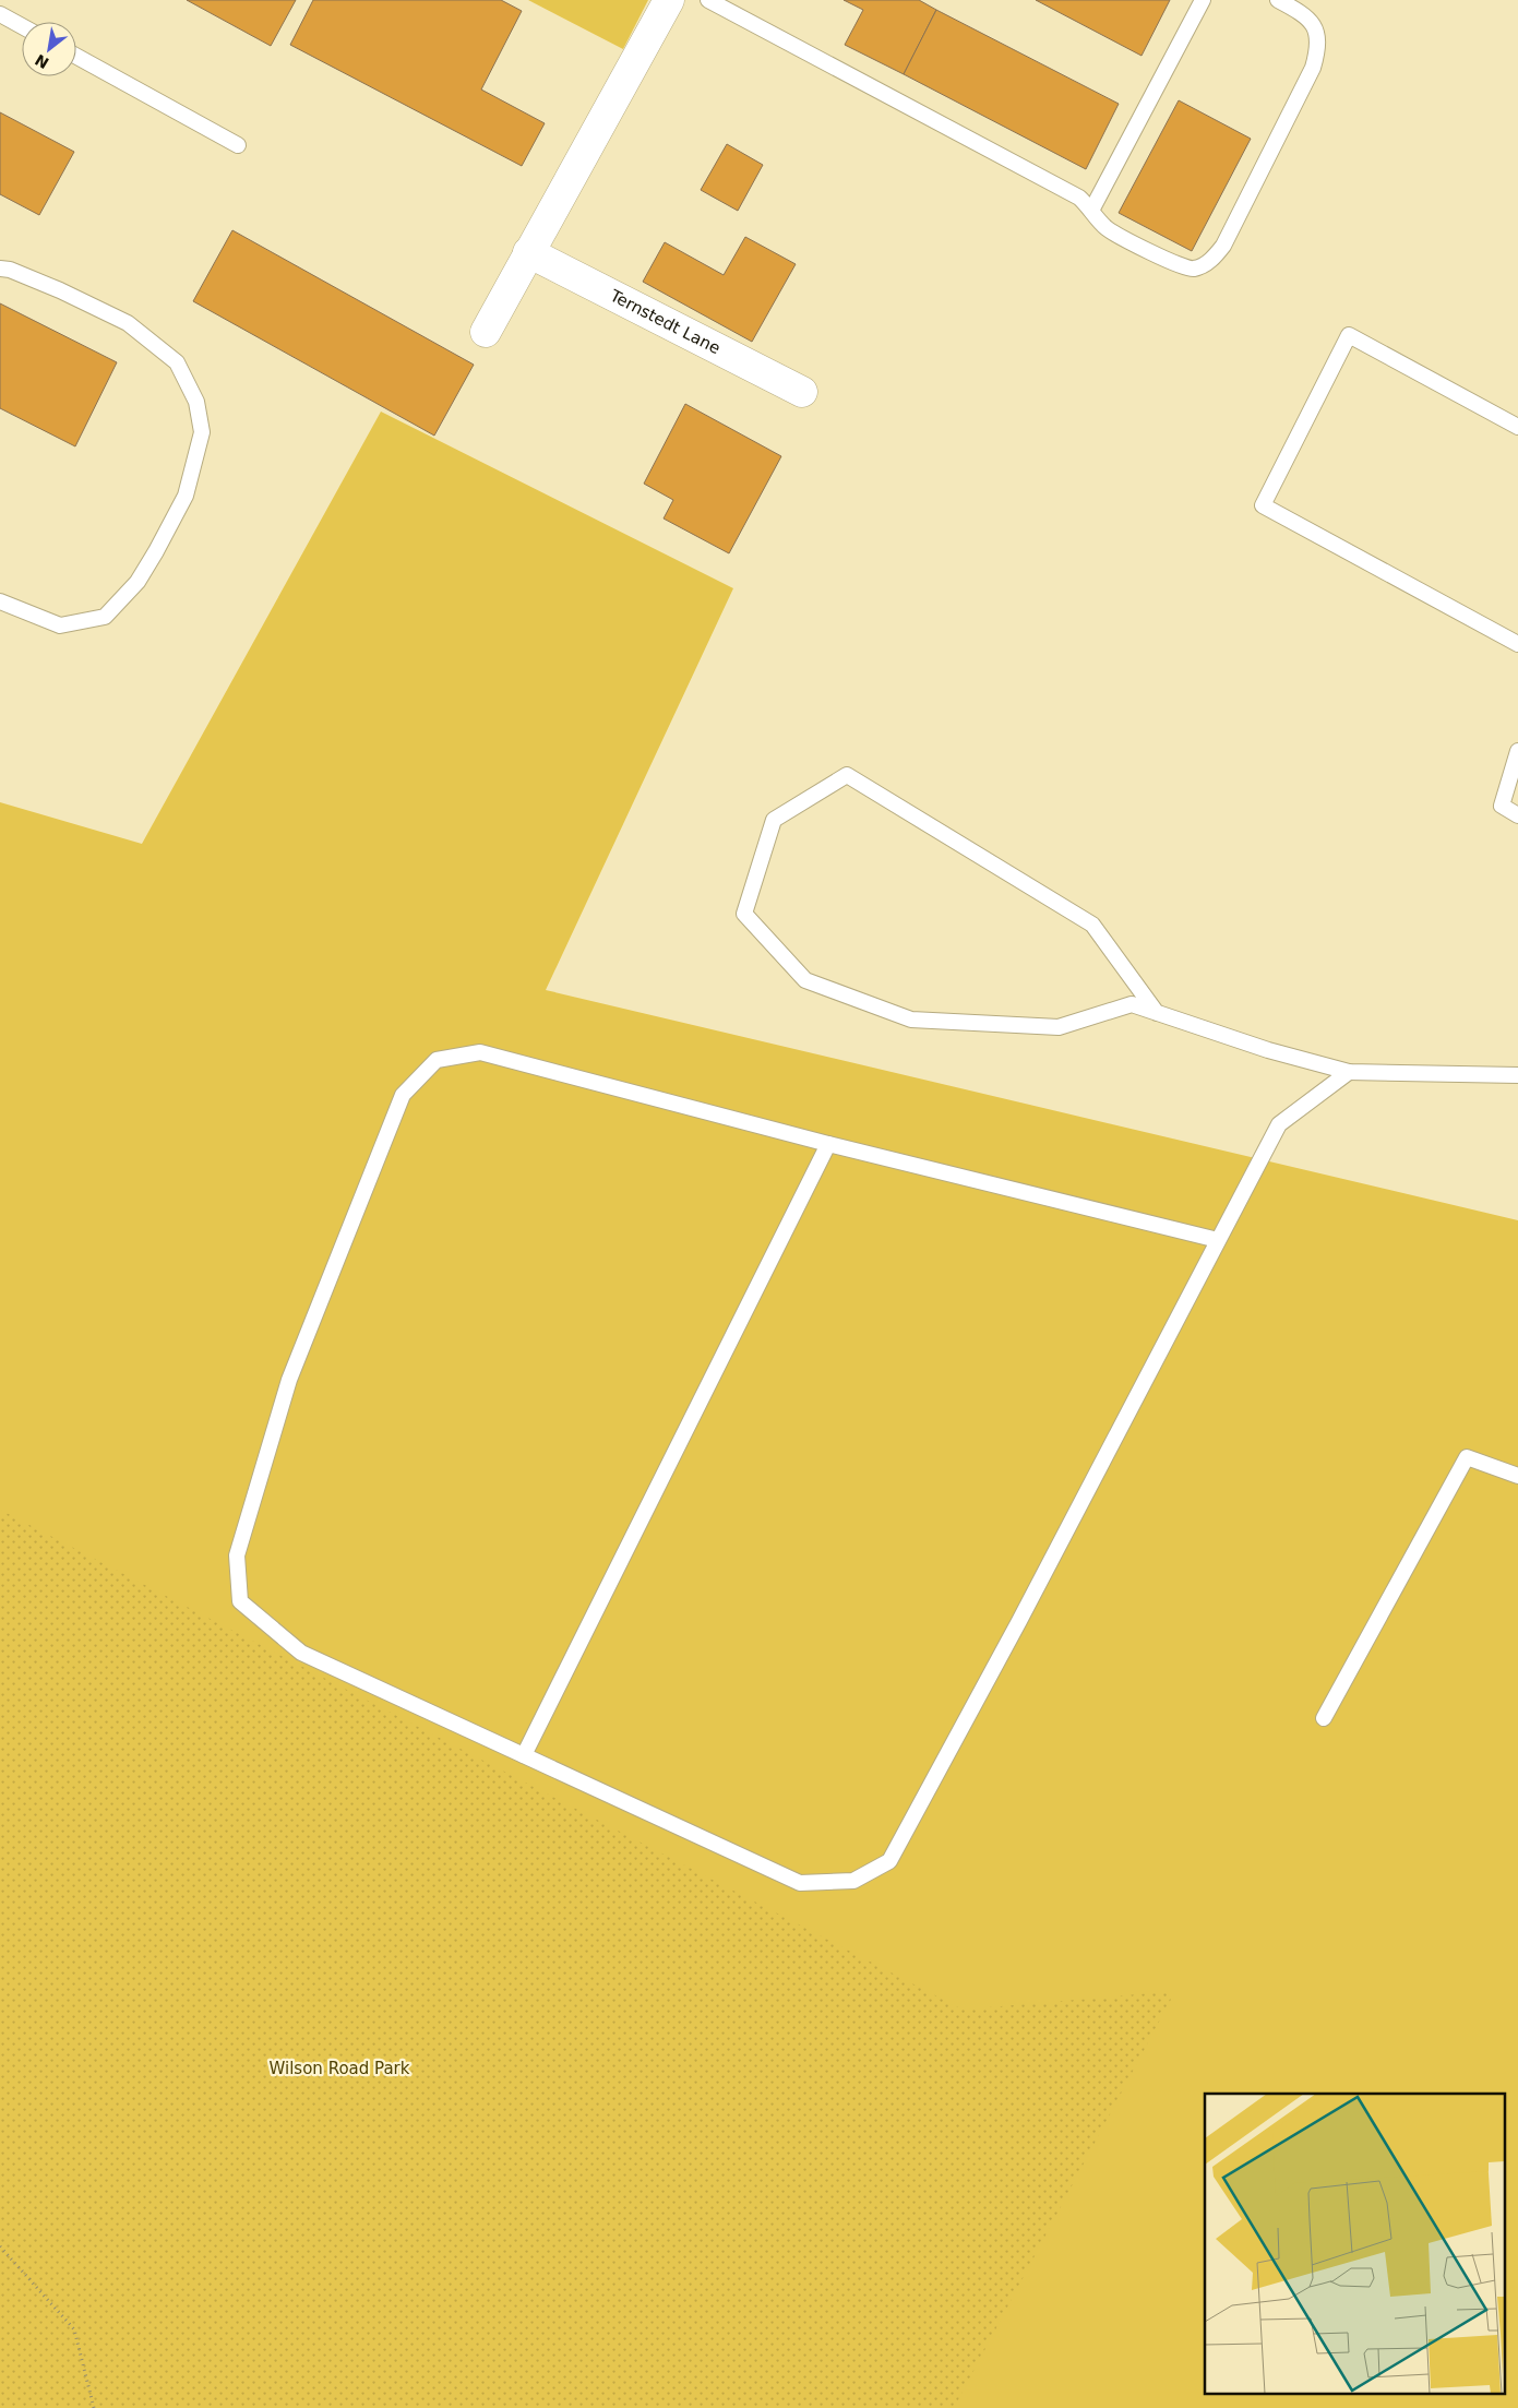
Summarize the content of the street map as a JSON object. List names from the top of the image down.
{
  "streets": {
    "street": ["Ternstedt Lane"]
  },
  "parks": ["Wilson Road Park"],
  "north": "bottom left"
}
